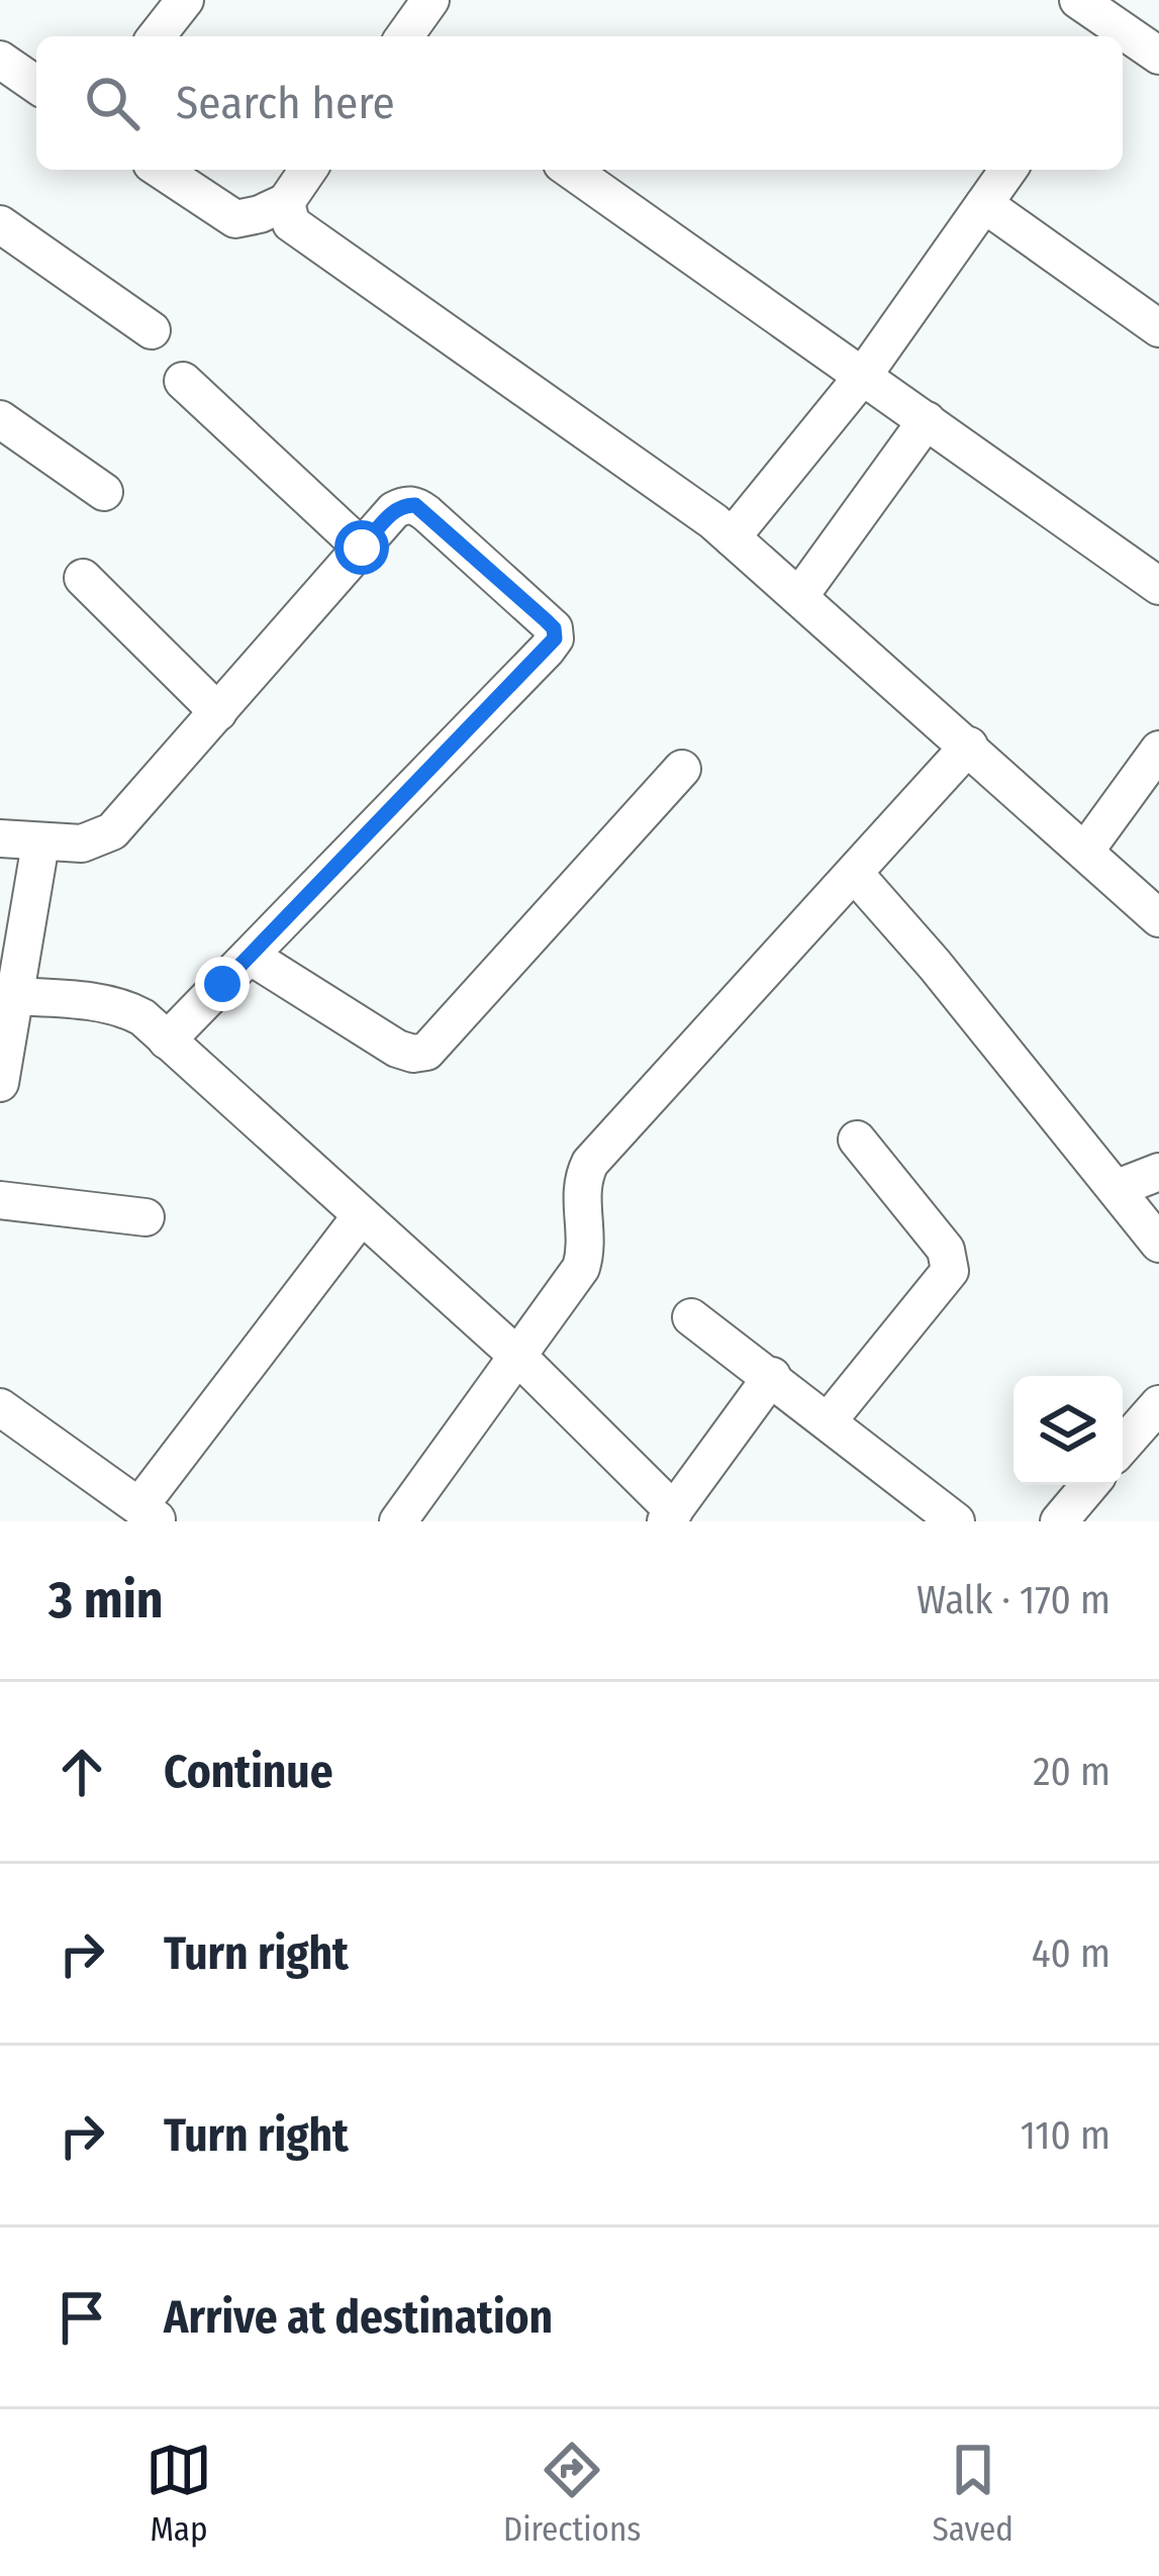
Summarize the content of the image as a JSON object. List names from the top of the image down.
{
  "page": {
    "search": "Search here",
    "heading": ["3 min", "Walk · 170 m"],
    "list": [
      ["Continue", "20 m"],
      ["Turn right", "40 m"],
      ["Turn right", "110 m"],
      "Arrive at destination"
    ],
    "nav": ["Map", "Directions", "Saved"]
  }
}
